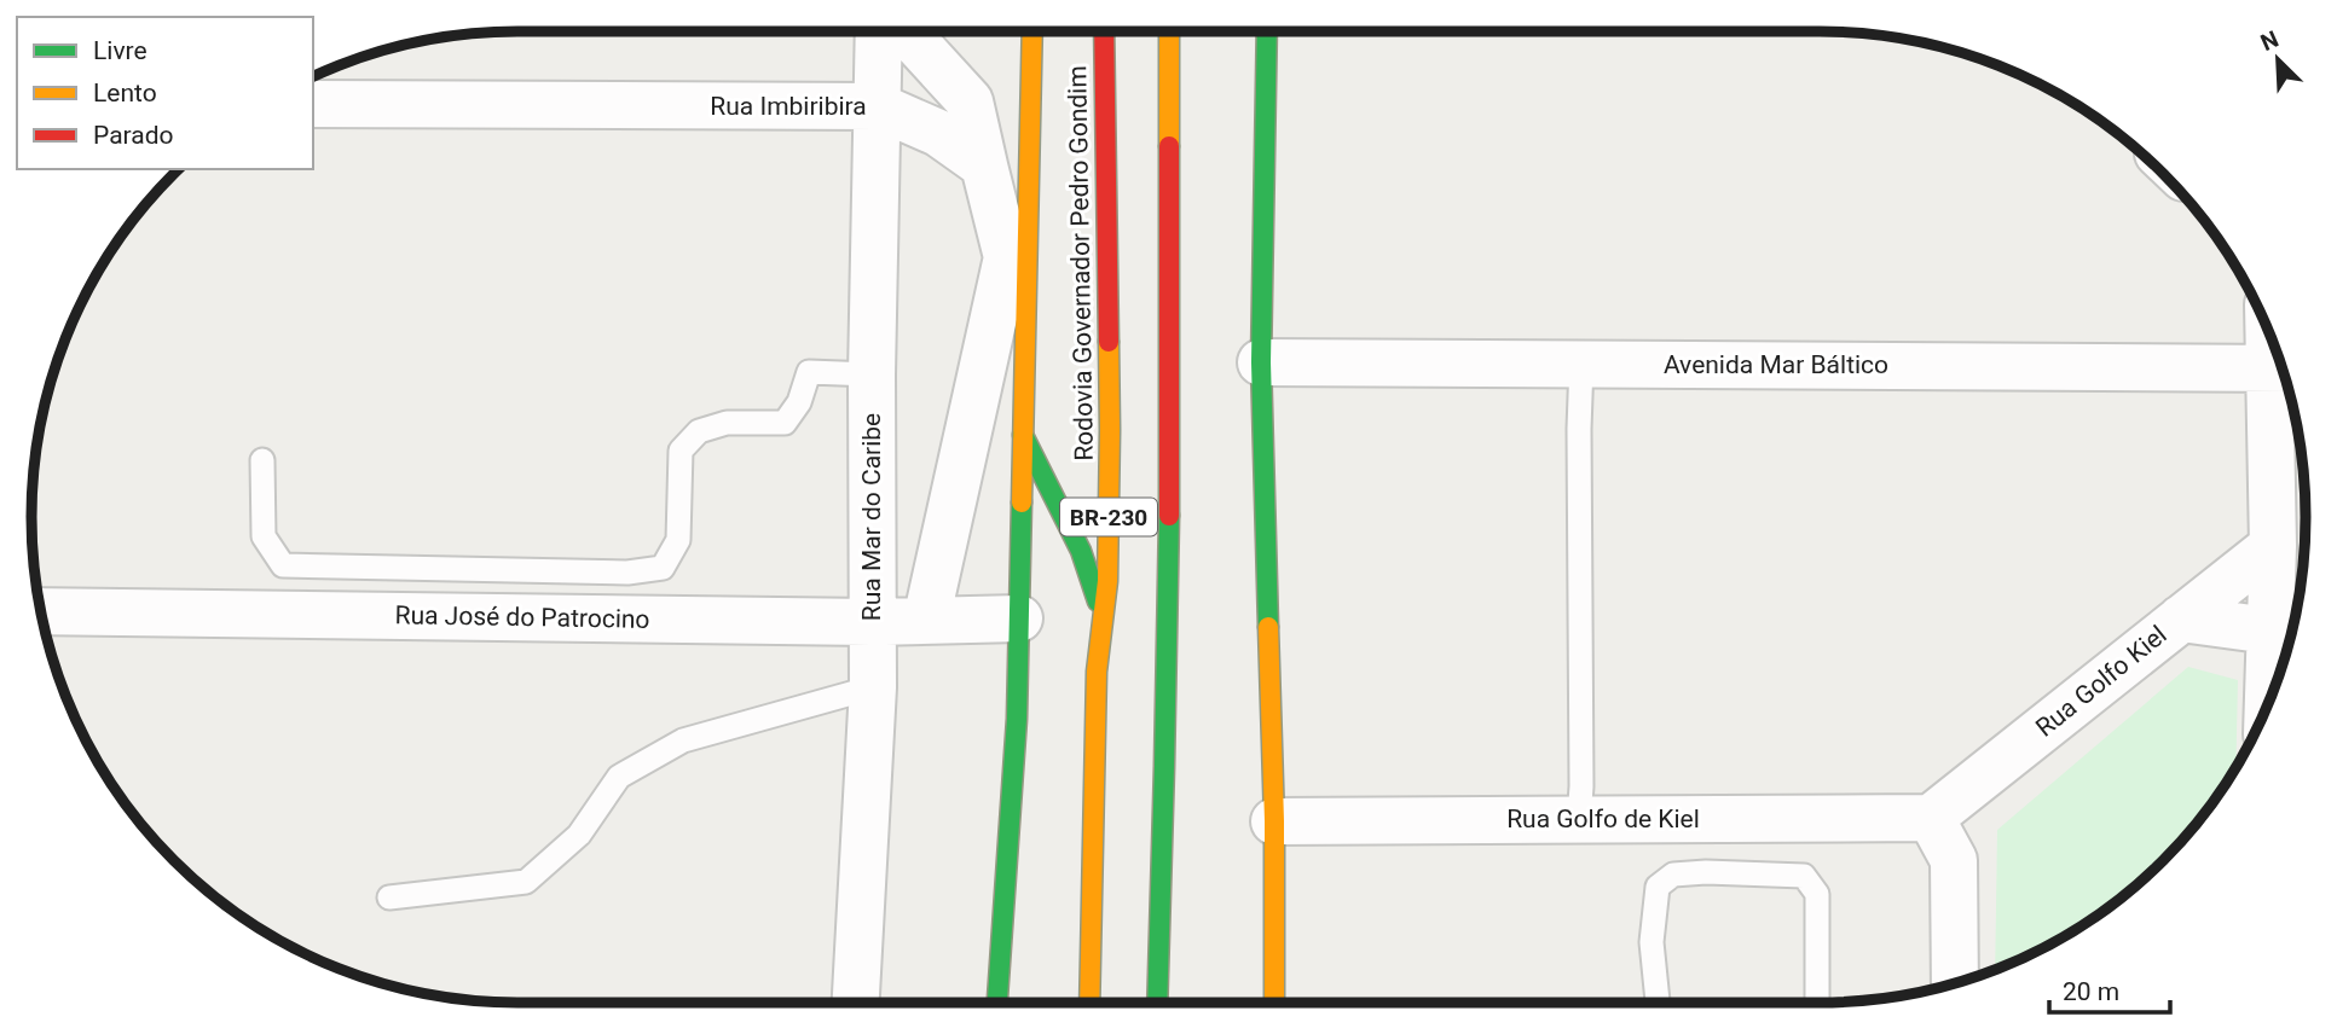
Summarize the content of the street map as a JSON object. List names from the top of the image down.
{
  "streets": {
    "main road": ["Rodovia Governador Pedro Gondim", "BR-230"],
    "street": [
      "Rua Imbiribira",
      "Avenida Mar Báltico",
      "Rua Mar do Caribe",
      "Rua José do Patrocino",
      "Rua Golfo Kiel",
      "Rua Golfo de Kiel"
    ]
  },
  "crossings": [
    ["Rua Imbiribira", "Rua Mar do Caribe"],
    ["Rua Mar do Caribe", "Rua José do Patrocino"],
    ["Rua Golfo Kiel", "Rua Golfo de Kiel"]
  ],
  "legend": ["Livre", "Lento", "Parado"],
  "scale_bar": "20 m",
  "north": "top left"
}
